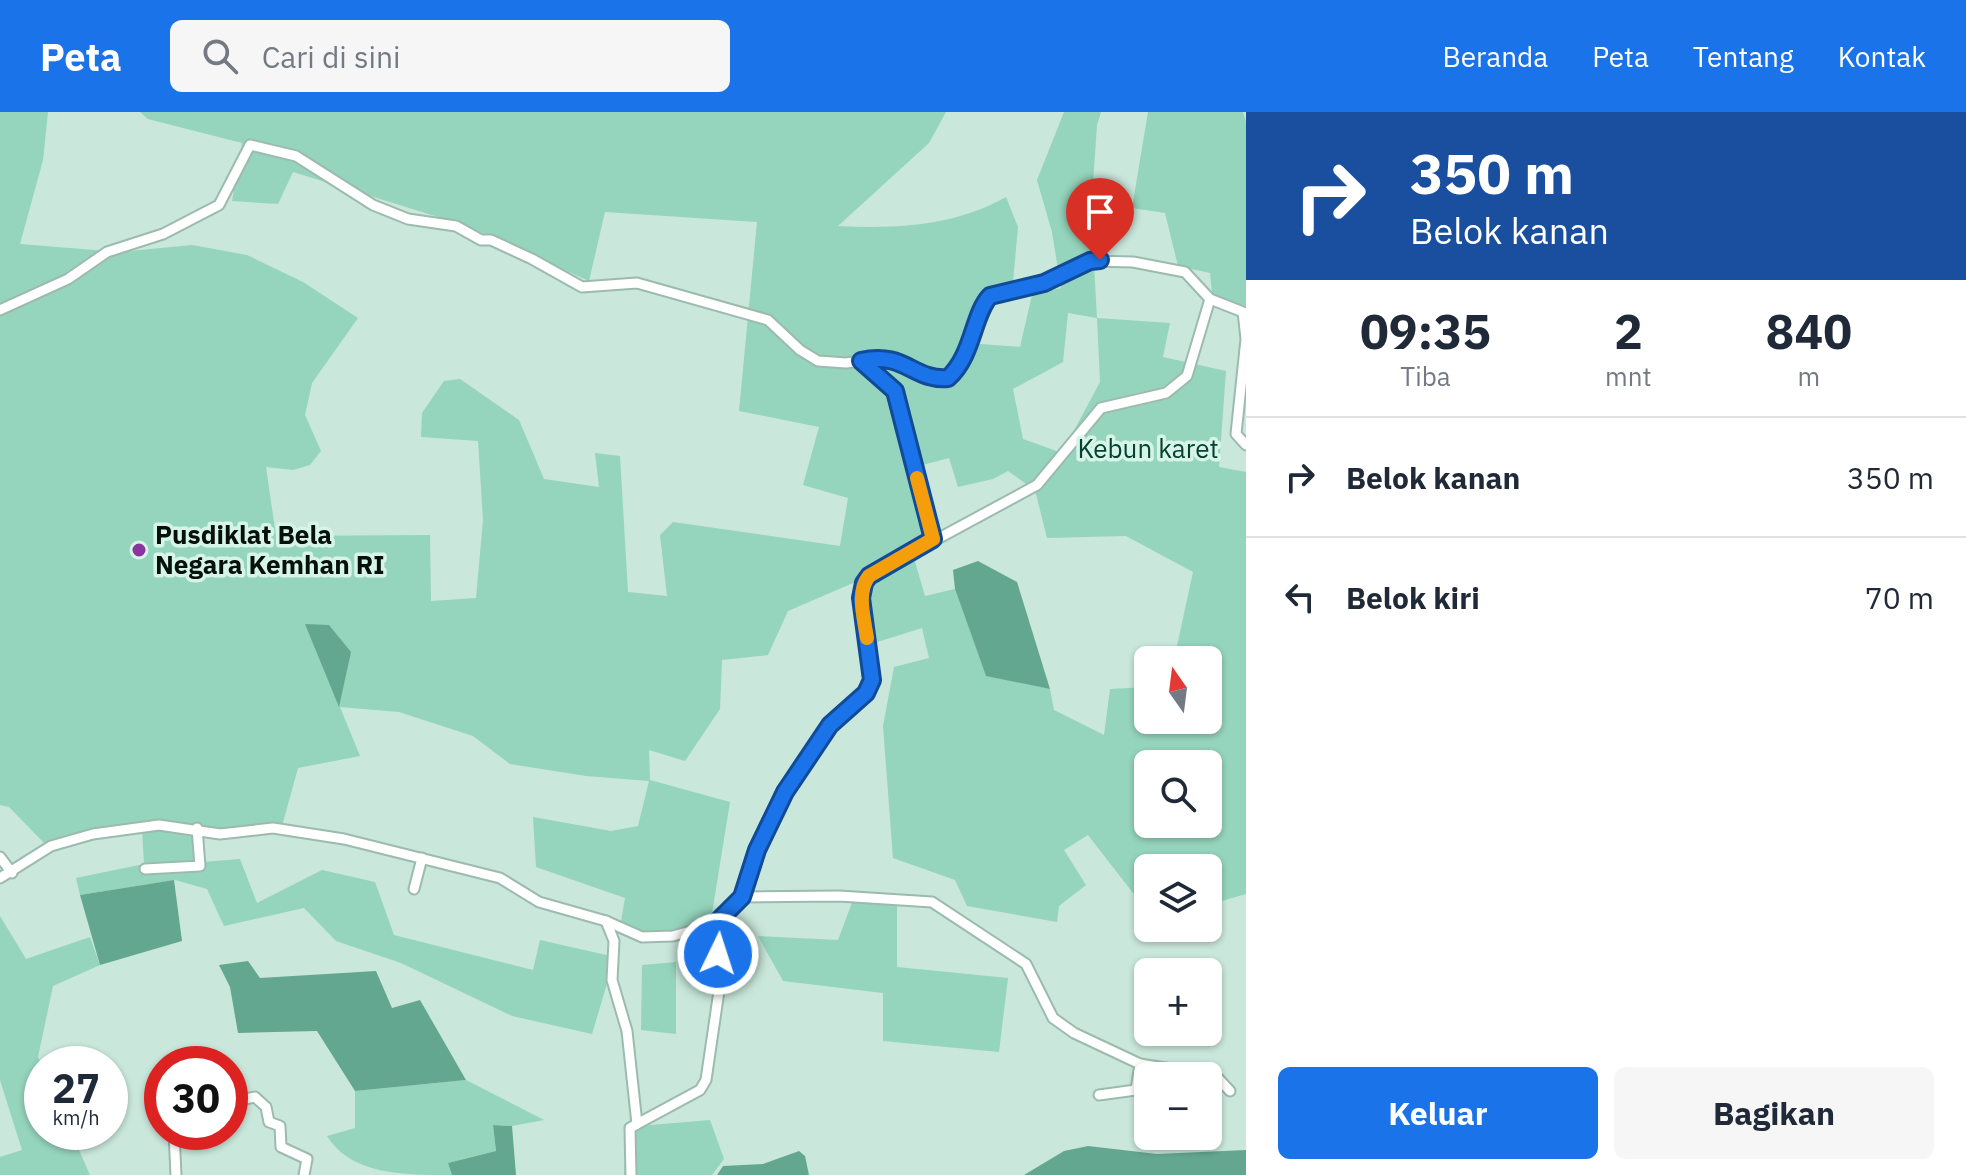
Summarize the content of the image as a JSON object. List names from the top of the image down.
{
  "parks": ["Kebun karet"],
  "places": ["Pusdiklat Bela Negara Kemhan RI"],
  "north": "top",
  "page": {
    "header": "Peta",
    "search": "Cari di sini",
    "nav": [
      "Beranda",
      "Peta",
      "Tentang",
      "Kontak"
    ],
    "turn": ["350 m", "Belok kanan"],
    "eta": [
      "09:35",
      "Tiba",
      "2",
      "mnt",
      "840",
      "m"
    ],
    "list": [
      {
        "name": "Belok kanan",
        "value": "350 m"
      },
      {
        "name": "Belok kiri",
        "value": "70 m"
      }
    ],
    "map_buttons": ["+", "−"],
    "speed": "27 km/h",
    "limit": "30",
    "buttons": ["Keluar", "Bagikan"]
  }
}
